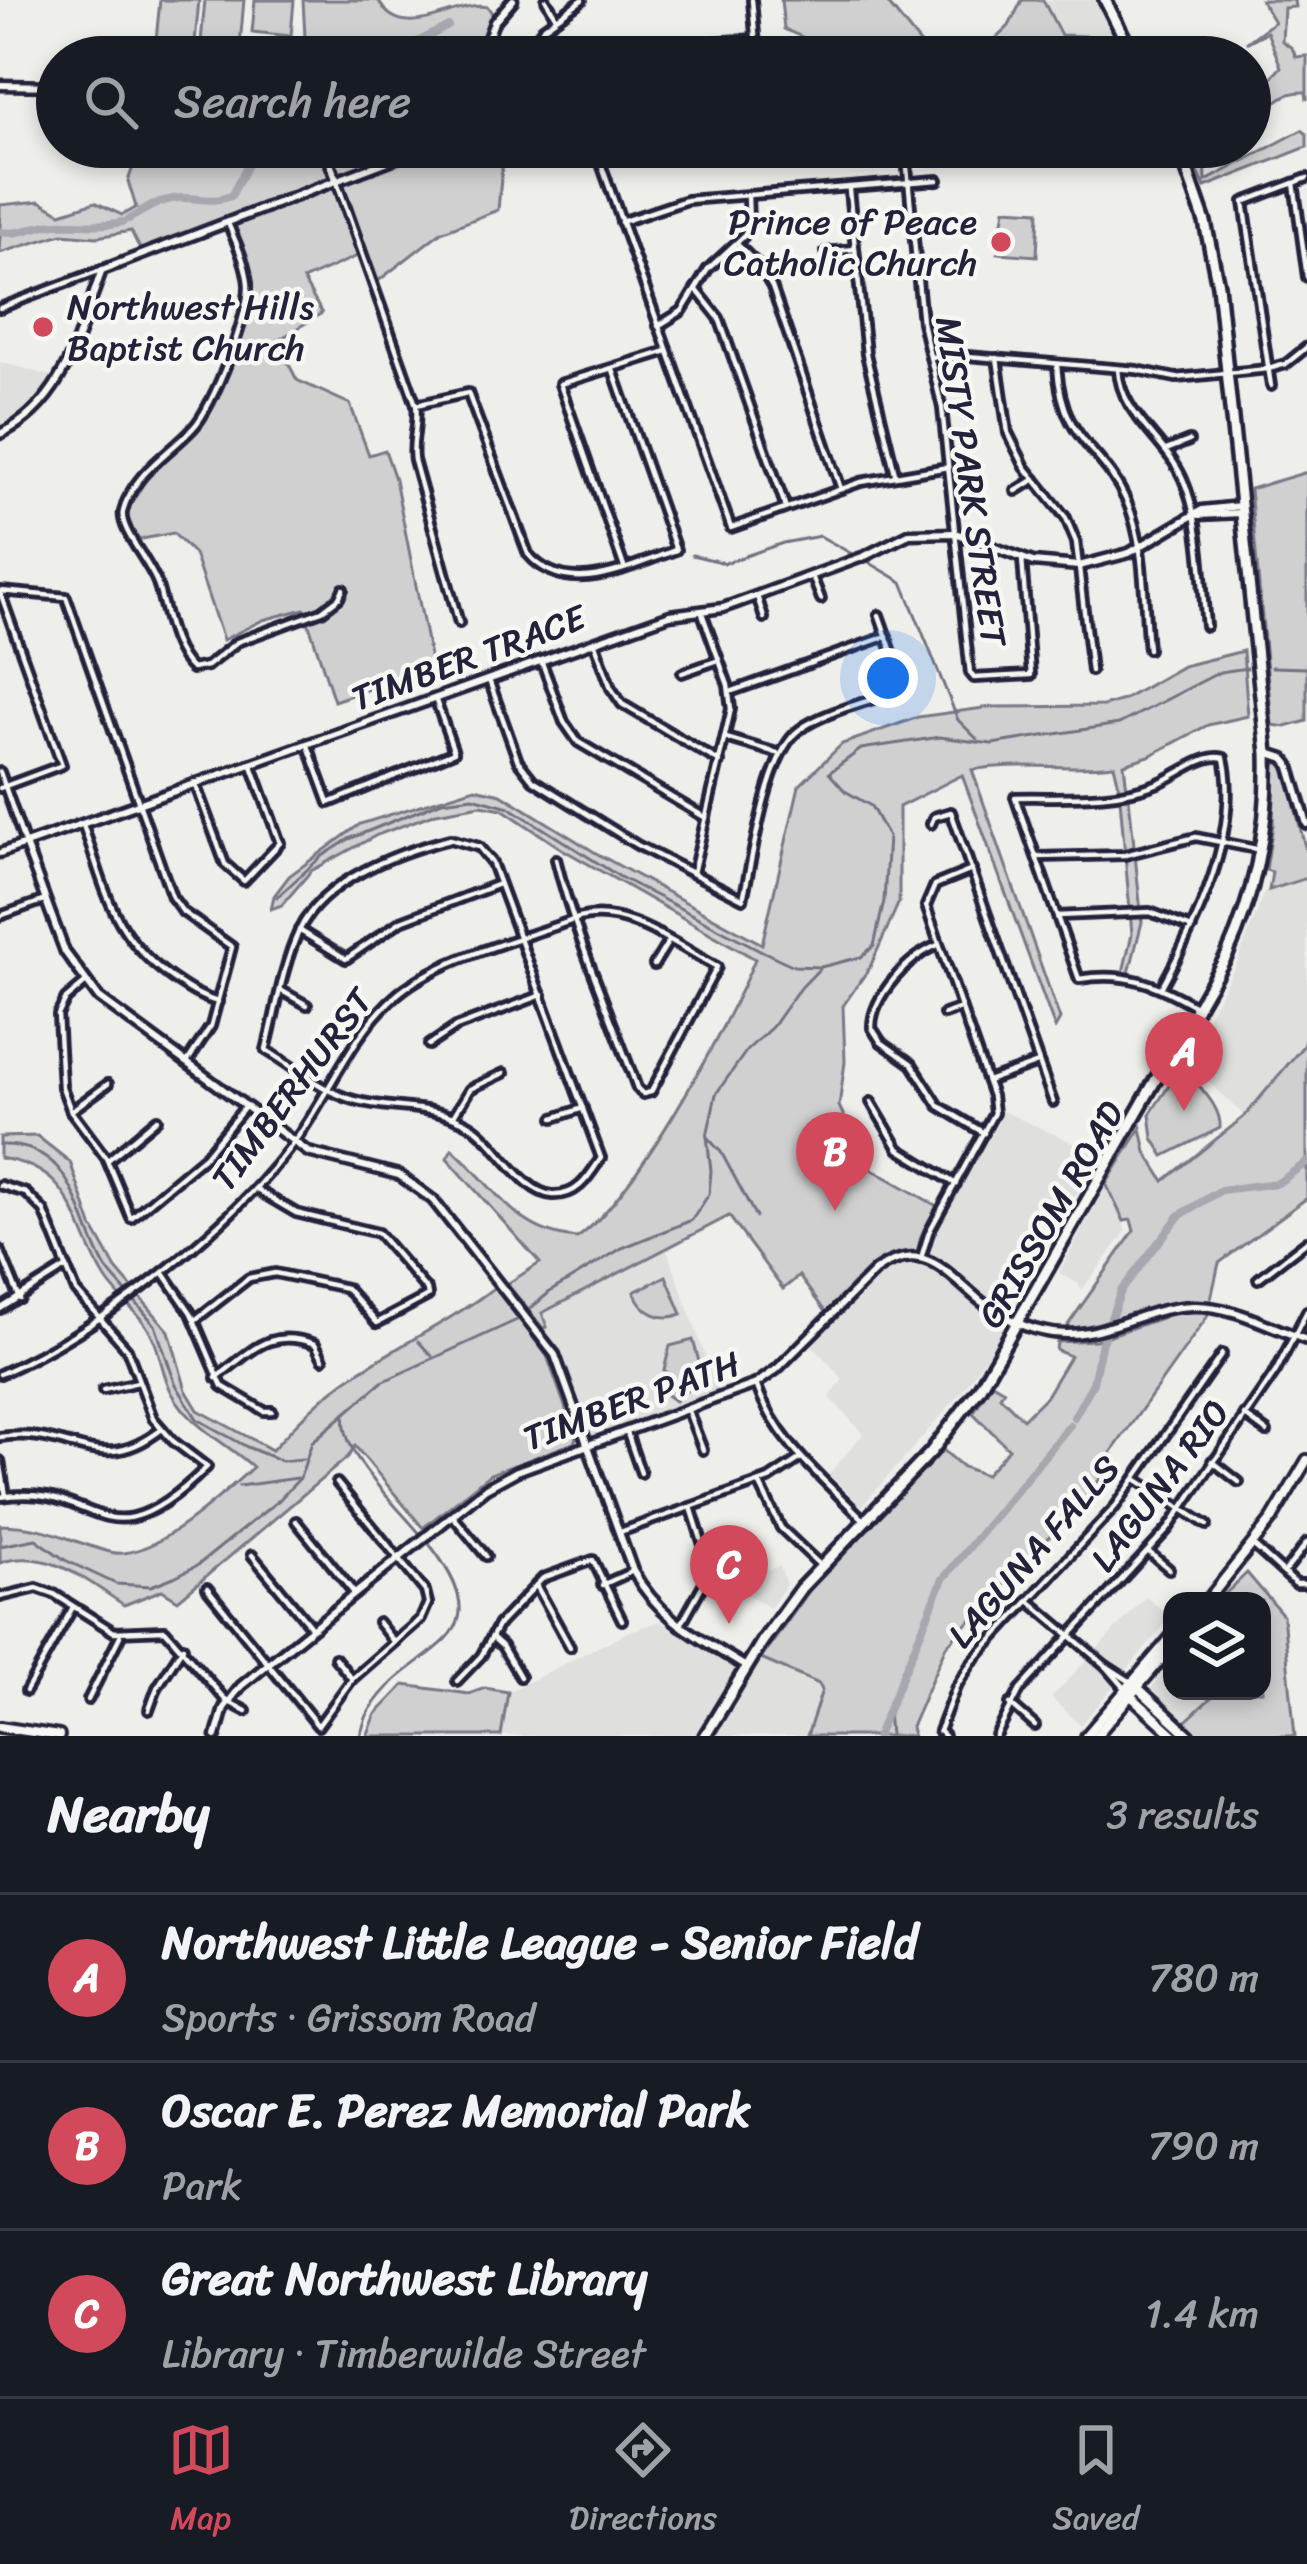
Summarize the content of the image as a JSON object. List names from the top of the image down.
{
  "streets": {
    "main road": ["GRISSOM ROAD"],
    "street": [
      "MISTY PARK STREET",
      "TIMBER TRACE",
      "TIMBERHURST",
      "TIMBER PATH",
      "LAGUNA RIO",
      "LAGUNA FALLS"
    ]
  },
  "crossings": [
    ["MISTY PARK STREET", "TIMBER TRACE"]
  ],
  "places": ["Prince of Peace Catholic Church", "Northwest Hills Baptist Church"],
  "page": {
    "search": "Search here",
    "pins": ["A", "B", "C"],
    "heading": ["Nearby", "3 results"],
    "list": [
      {
        "mark": "A",
        "name": "Northwest Little League - Senior Field",
        "note": "Sports · Grissom Road",
        "value": "780 m"
      },
      {
        "mark": "B",
        "name": "Oscar E. Perez Memorial Park",
        "note": "Park",
        "value": "790 m"
      },
      {
        "mark": "C",
        "name": "Great Northwest Library",
        "note": "Library · Timberwilde Street",
        "value": "1.4 km"
      }
    ],
    "nav": ["Map", "Directions", "Saved"]
  }
}
